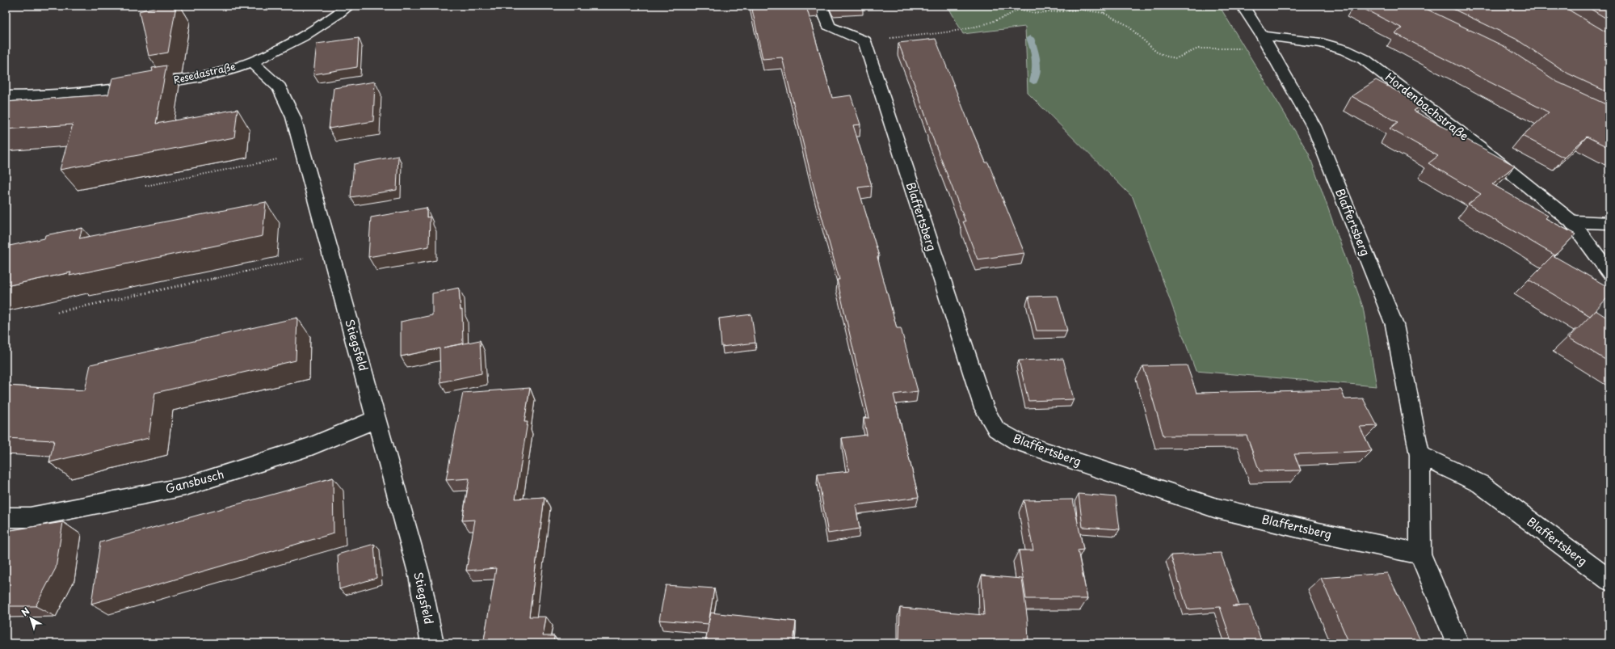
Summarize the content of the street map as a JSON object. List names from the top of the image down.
{
  "streets": {
    "street": [
      "Resedastraße",
      "Hordenbachstraße",
      "Blaffertsberg",
      "Stiegsfeld",
      "Gansbusch"
    ]
  },
  "crossings": [
    ["Resedastraße", "Stiegsfeld"],
    ["Hordenbachstraße", "Blaffertsberg"],
    ["Stiegsfeld", "Gansbusch"]
  ],
  "north": "top left"
}
